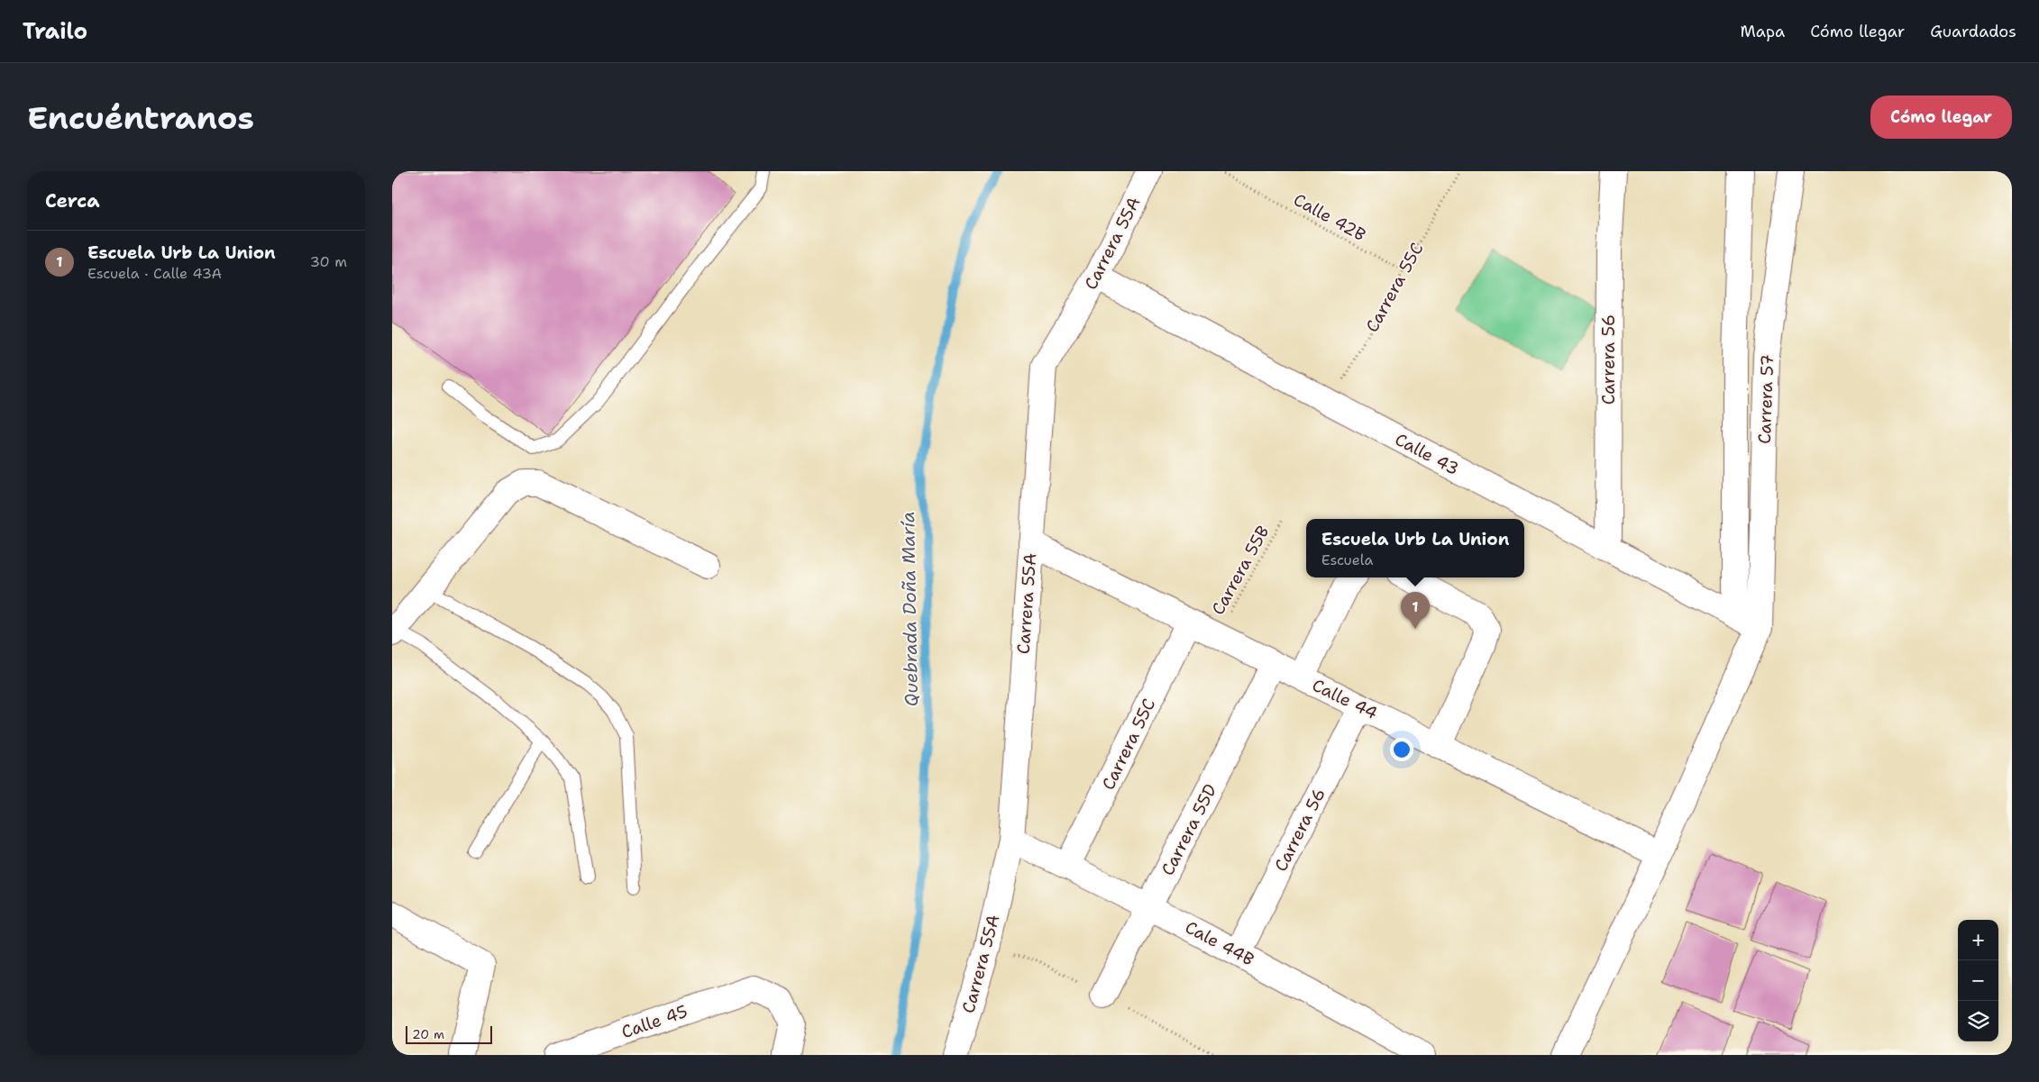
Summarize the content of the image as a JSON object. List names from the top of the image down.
{
  "streets": {
    "street": [
      "Carrera 55A",
      "Carrera 55C",
      "Carrera 56",
      "Carrera 57",
      "Calle 43",
      "Calle 44",
      "Carrera 55D",
      "Cale 44B",
      "Calle 45"
    ],
    "path": ["Calle 42B", "Carrera 55B"]
  },
  "crossings": [
    ["Calle 42B", "Carrera 55C"],
    ["Carrera 55A", "Calle 43"],
    ["Carrera 55A", "Calle 44"],
    ["Carrera 55A", "Cale 44B"],
    ["Carrera 55C", "Calle 43"],
    ["Carrera 55C", "Calle 44"],
    ["Carrera 55C", "Cale 44B"],
    ["Carrera 56", "Calle 43"],
    ["Carrera 56", "Calle 44"],
    ["Carrera 56", "Cale 44B"],
    ["Carrera 57", "Calle 43"],
    ["Carrera 55B", "Calle 44"],
    ["Calle 44", "Carrera 55D"],
    ["Carrera 55D", "Cale 44B"]
  ],
  "water": ["Quebrada Doña María"],
  "scale_bar": "20 m",
  "page": {
    "header": "Trailo",
    "nav": ["Mapa", "Cómo llegar", "Guardados"],
    "buttons": "Cómo llegar",
    "title": "Encuéntranos",
    "heading": "Cerca",
    "list": [
      {
        "mark": "1",
        "name": "Escuela Urb La Union",
        "note": "Escuela · Calle 43A",
        "value": "30 m"
      }
    ],
    "popup": ["Escuela Urb La Union", "Escuela"],
    "pins": "1",
    "map_buttons": ["+", "−"],
    "scale": "20 m"
  }
}
